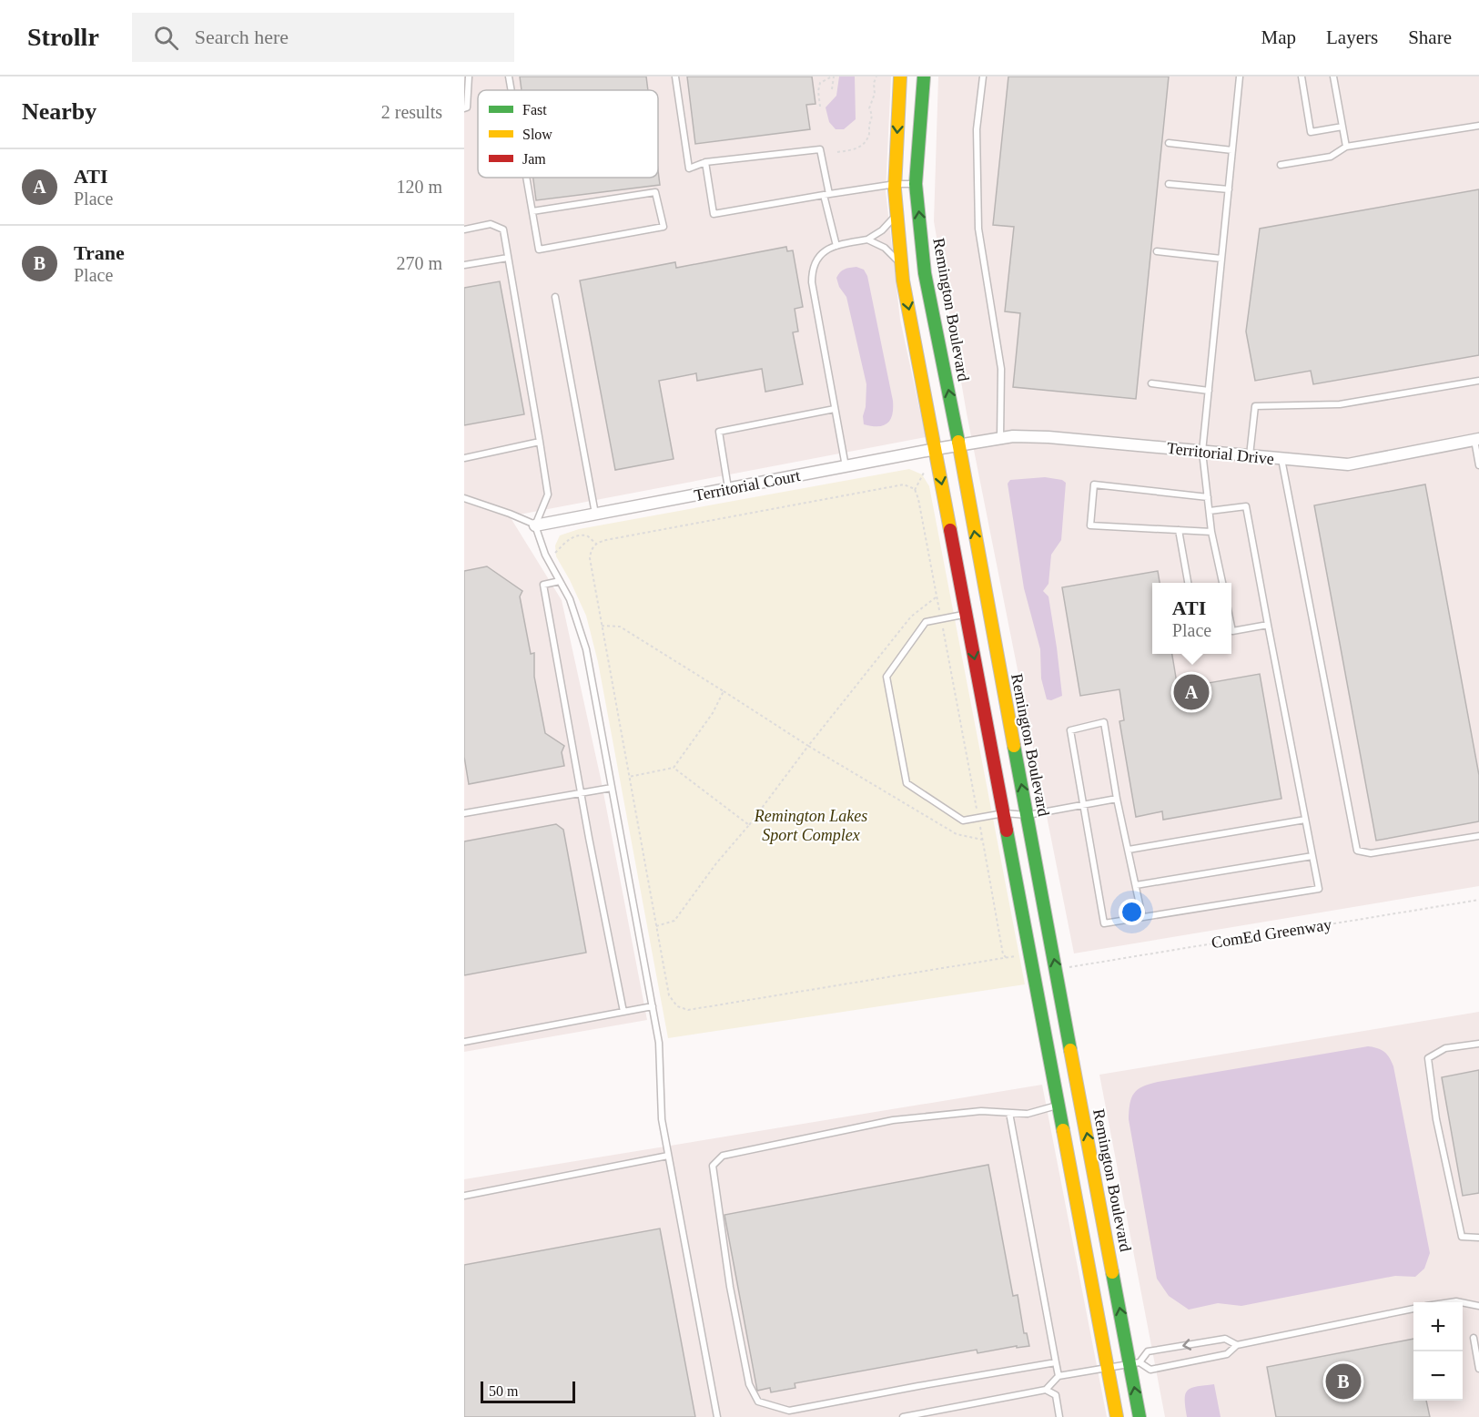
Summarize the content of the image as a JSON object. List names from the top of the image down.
{
  "streets": {
    "street": ["Remington Boulevard", "Territorial Drive", "Territorial Court"],
    "path": ["ComEd Greenway"]
  },
  "crossings": [
    ["Remington Boulevard", "Territorial Drive"],
    ["Remington Boulevard", "Territorial Court"],
    ["Territorial Drive", "Territorial Court"]
  ],
  "parks": ["Remington Lakes Sport Complex"],
  "legend": ["Fast", "Slow", "Jam"],
  "scale_bar": "50 m",
  "page": {
    "header": "Strollr",
    "search": "Search here",
    "nav": ["Map", "Layers", "Share"],
    "heading": ["Nearby", "2 results"],
    "list": [
      {
        "mark": "A",
        "name": "ATI",
        "note": "Place",
        "value": "120 m"
      },
      {
        "mark": "B",
        "name": "Trane",
        "note": "Place",
        "value": "270 m"
      }
    ],
    "popup": ["ATI", "Place"],
    "pins": ["A", "B"],
    "map_buttons": ["+", "−"],
    "scale": "50 m"
  }
}
